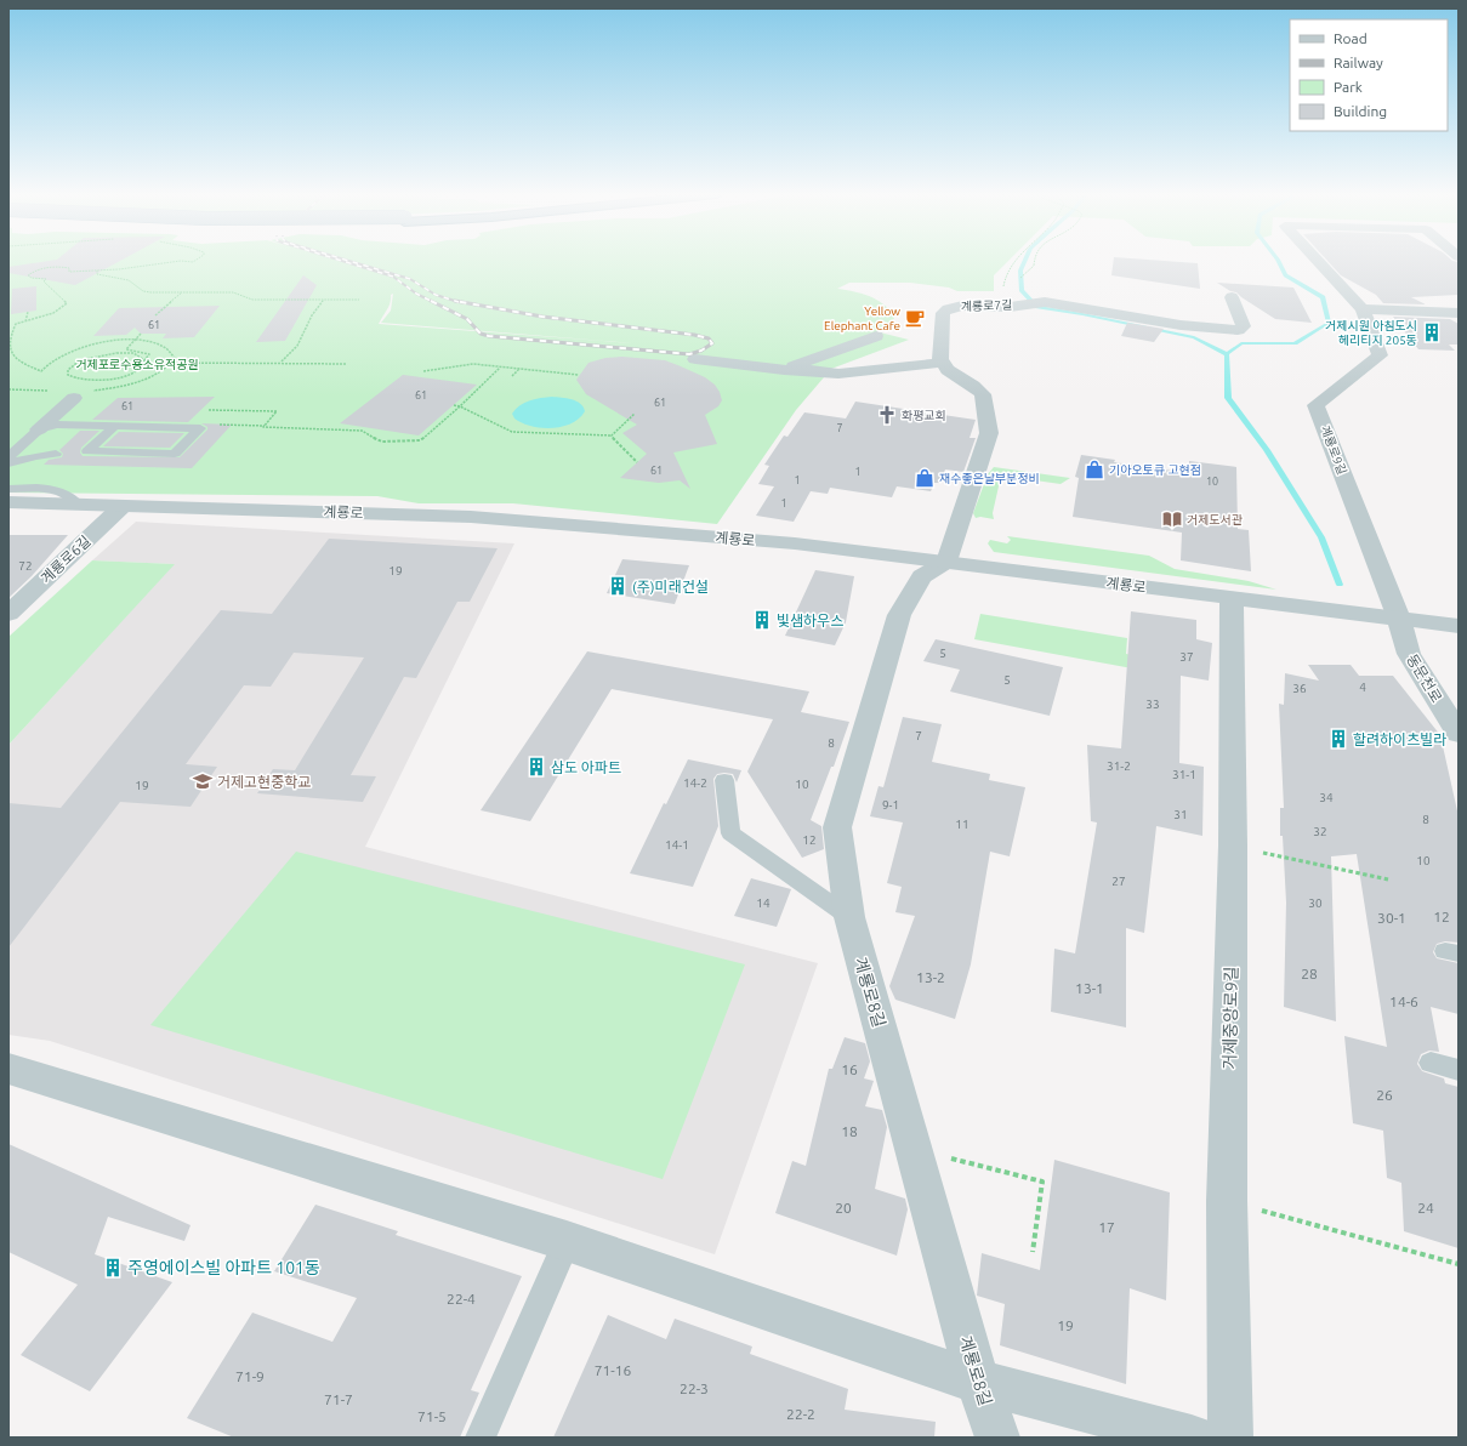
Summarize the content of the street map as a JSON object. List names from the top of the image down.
{
  "streets": {
    "street": [
      "계룡로7길",
      "계룡로9길",
      "계룡로",
      "계룡로6길",
      "동문천로",
      "계룡로8길",
      "거제중앙로9길"
    ]
  },
  "crossings": [
    ["계룡로9길", "계룡로"],
    ["계룡로9길", "동문천로"],
    ["계룡로", "계룡로6길"],
    ["계룡로", "동문천로"],
    ["계룡로", "계룡로8길"],
    ["계룡로", "거제중앙로9길"]
  ],
  "parks": ["거제포로수용소유적공원"],
  "places": {
    "cafe": ["Yellow Elephant Cafe"],
    "building": [
      "거제시원 아침도시 헤리티지 205동",
      "(주)미래건설",
      "빛샘하우스",
      "할려하이츠빌라",
      "삼도 아파트",
      "주영에이스빌 아파트 101동"
    ],
    "church": ["화평교회"],
    "shop": ["기아오토큐 고현점", "재수좋은날부분정비"],
    "library": ["거제도서관"],
    "school or university": ["거제고현중학교"]
  },
  "house_numbers": [
    "61",
    "61",
    "61",
    "61",
    "7",
    "61",
    "1",
    "1",
    "10",
    "1",
    "72",
    "19",
    "5",
    "37",
    "5",
    "4",
    "36",
    "33",
    "7",
    "8",
    "31-2",
    "31-1",
    "14-2",
    "10",
    "19",
    "34",
    "9-1",
    "31",
    "8",
    "11",
    "32",
    "12",
    "14-1",
    "10",
    "27",
    "14",
    "30",
    "12",
    "30-1",
    "28",
    "13-2",
    "13-1",
    "14-6",
    "16",
    "26",
    "18",
    "20",
    "24",
    "17",
    "22-4",
    "19",
    "71-16",
    "71-9",
    "22-3",
    "71-7",
    "22-2",
    "71-5"
  ],
  "legend": [
    "Road",
    "Railway",
    "Park",
    "Building"
  ]
}
